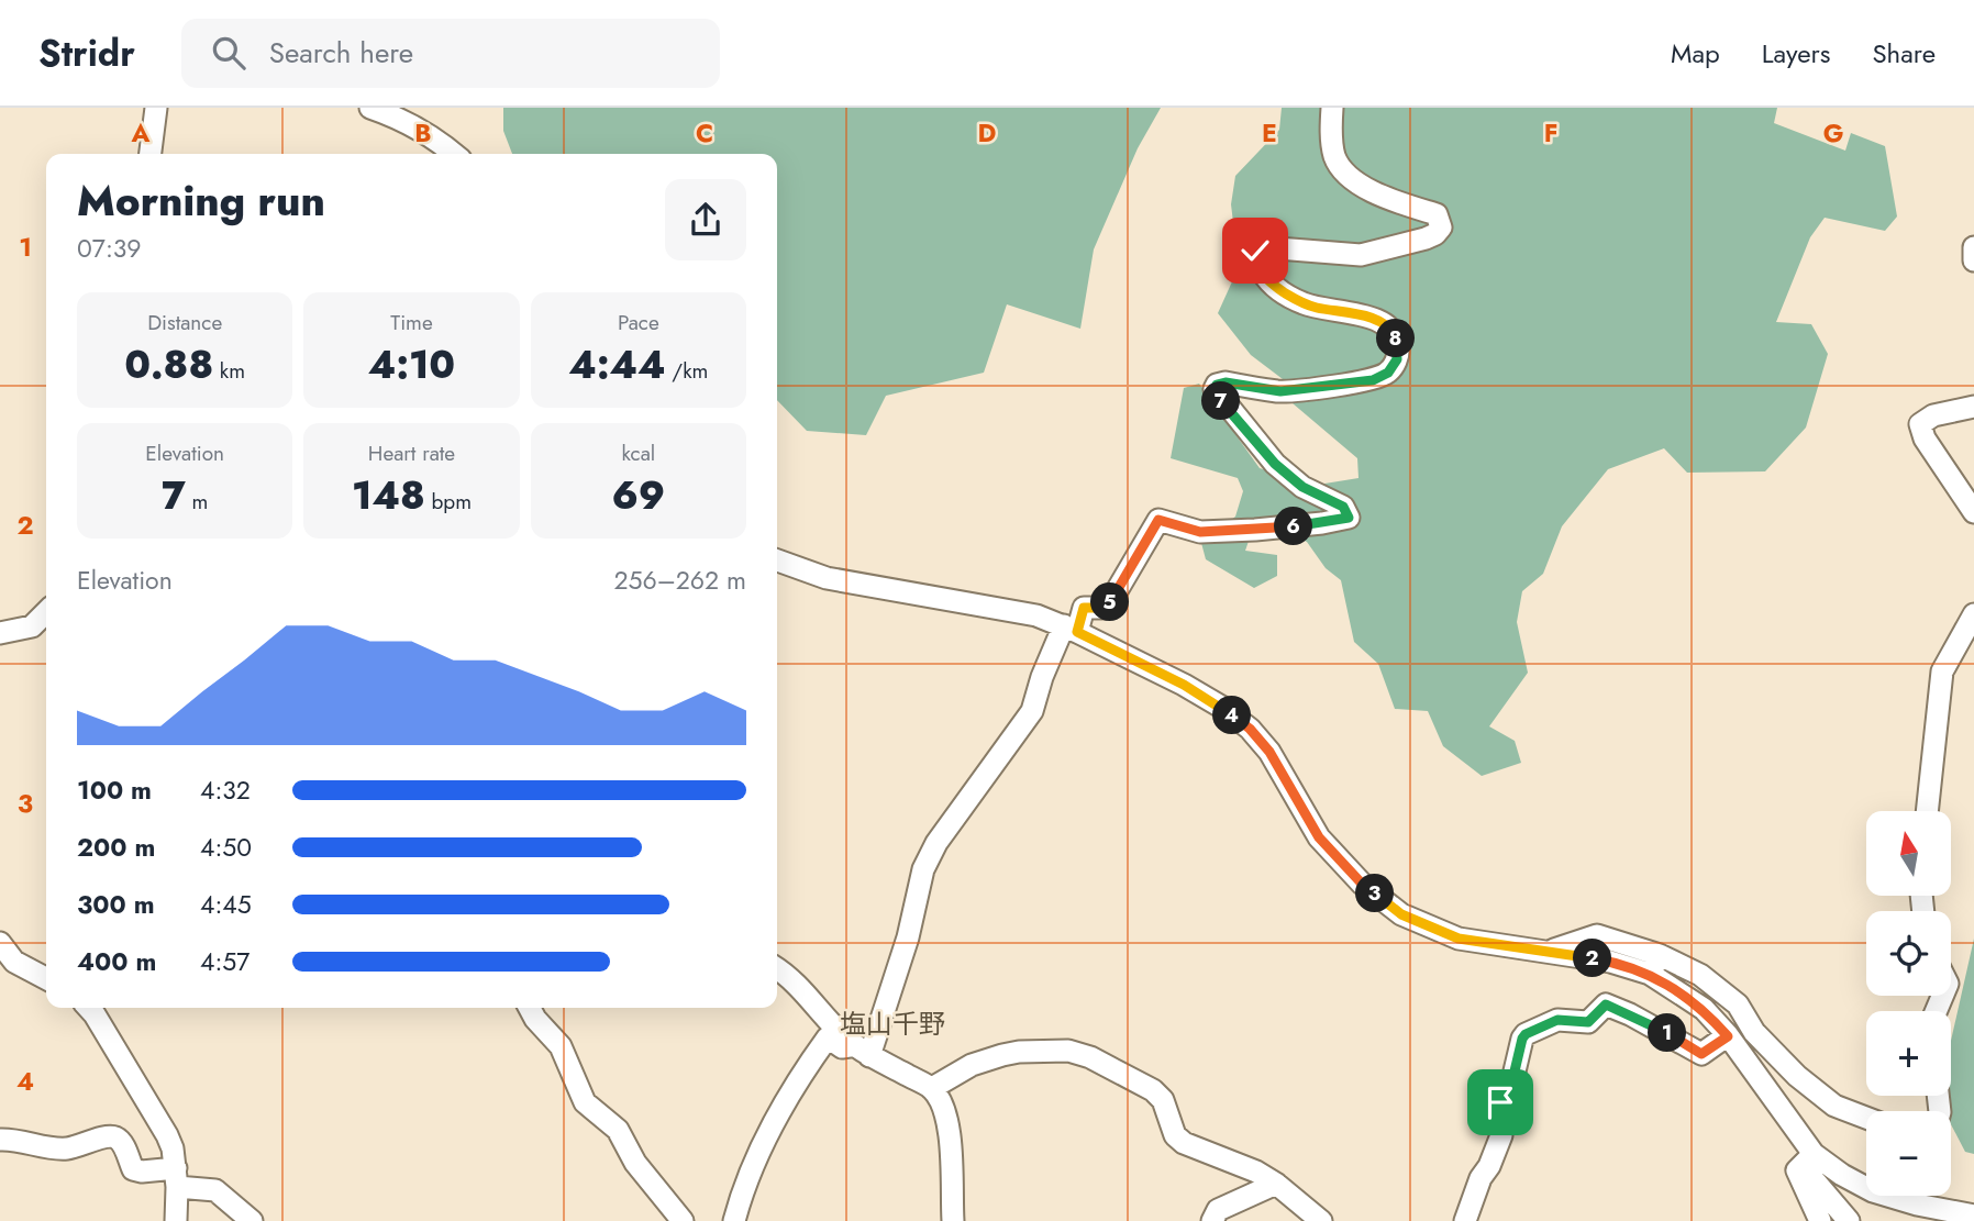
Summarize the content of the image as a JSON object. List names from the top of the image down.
{
  "districts": ["塩山千野"],
  "north": "top",
  "page": {
    "header": "Stridr",
    "search": "Search here",
    "nav": ["Map", "Layers", "Share"],
    "heading": ["Morning run", "07:39"],
    "stats": [
      ["Distance", "0.88 km"],
      ["Time", "4:10"],
      ["Pace", "4:44 /km"],
      ["Elevation", "7 m"],
      ["Heart rate", "148 bpm"],
      ["kcal", "69"]
    ],
    "pins": [
      "8",
      "7",
      "6",
      "5",
      "4",
      "3",
      "2",
      "1"
    ],
    "chart": ["Elevation", "256–262 m"],
    "list": [
      {
        "name": "100 m",
        "note": "4:32"
      },
      {
        "name": "200 m",
        "note": "4:50"
      },
      {
        "name": "300 m",
        "note": "4:45"
      },
      {
        "name": "400 m",
        "note": "4:57"
      }
    ],
    "map_buttons": ["+", "−"]
  },
  "grid": {
    "columns": [
      "A",
      "B",
      "C",
      "D",
      "E",
      "F",
      "G"
    ],
    "rows": [
      "1",
      "2",
      "3",
      "4"
    ]
  }
}
